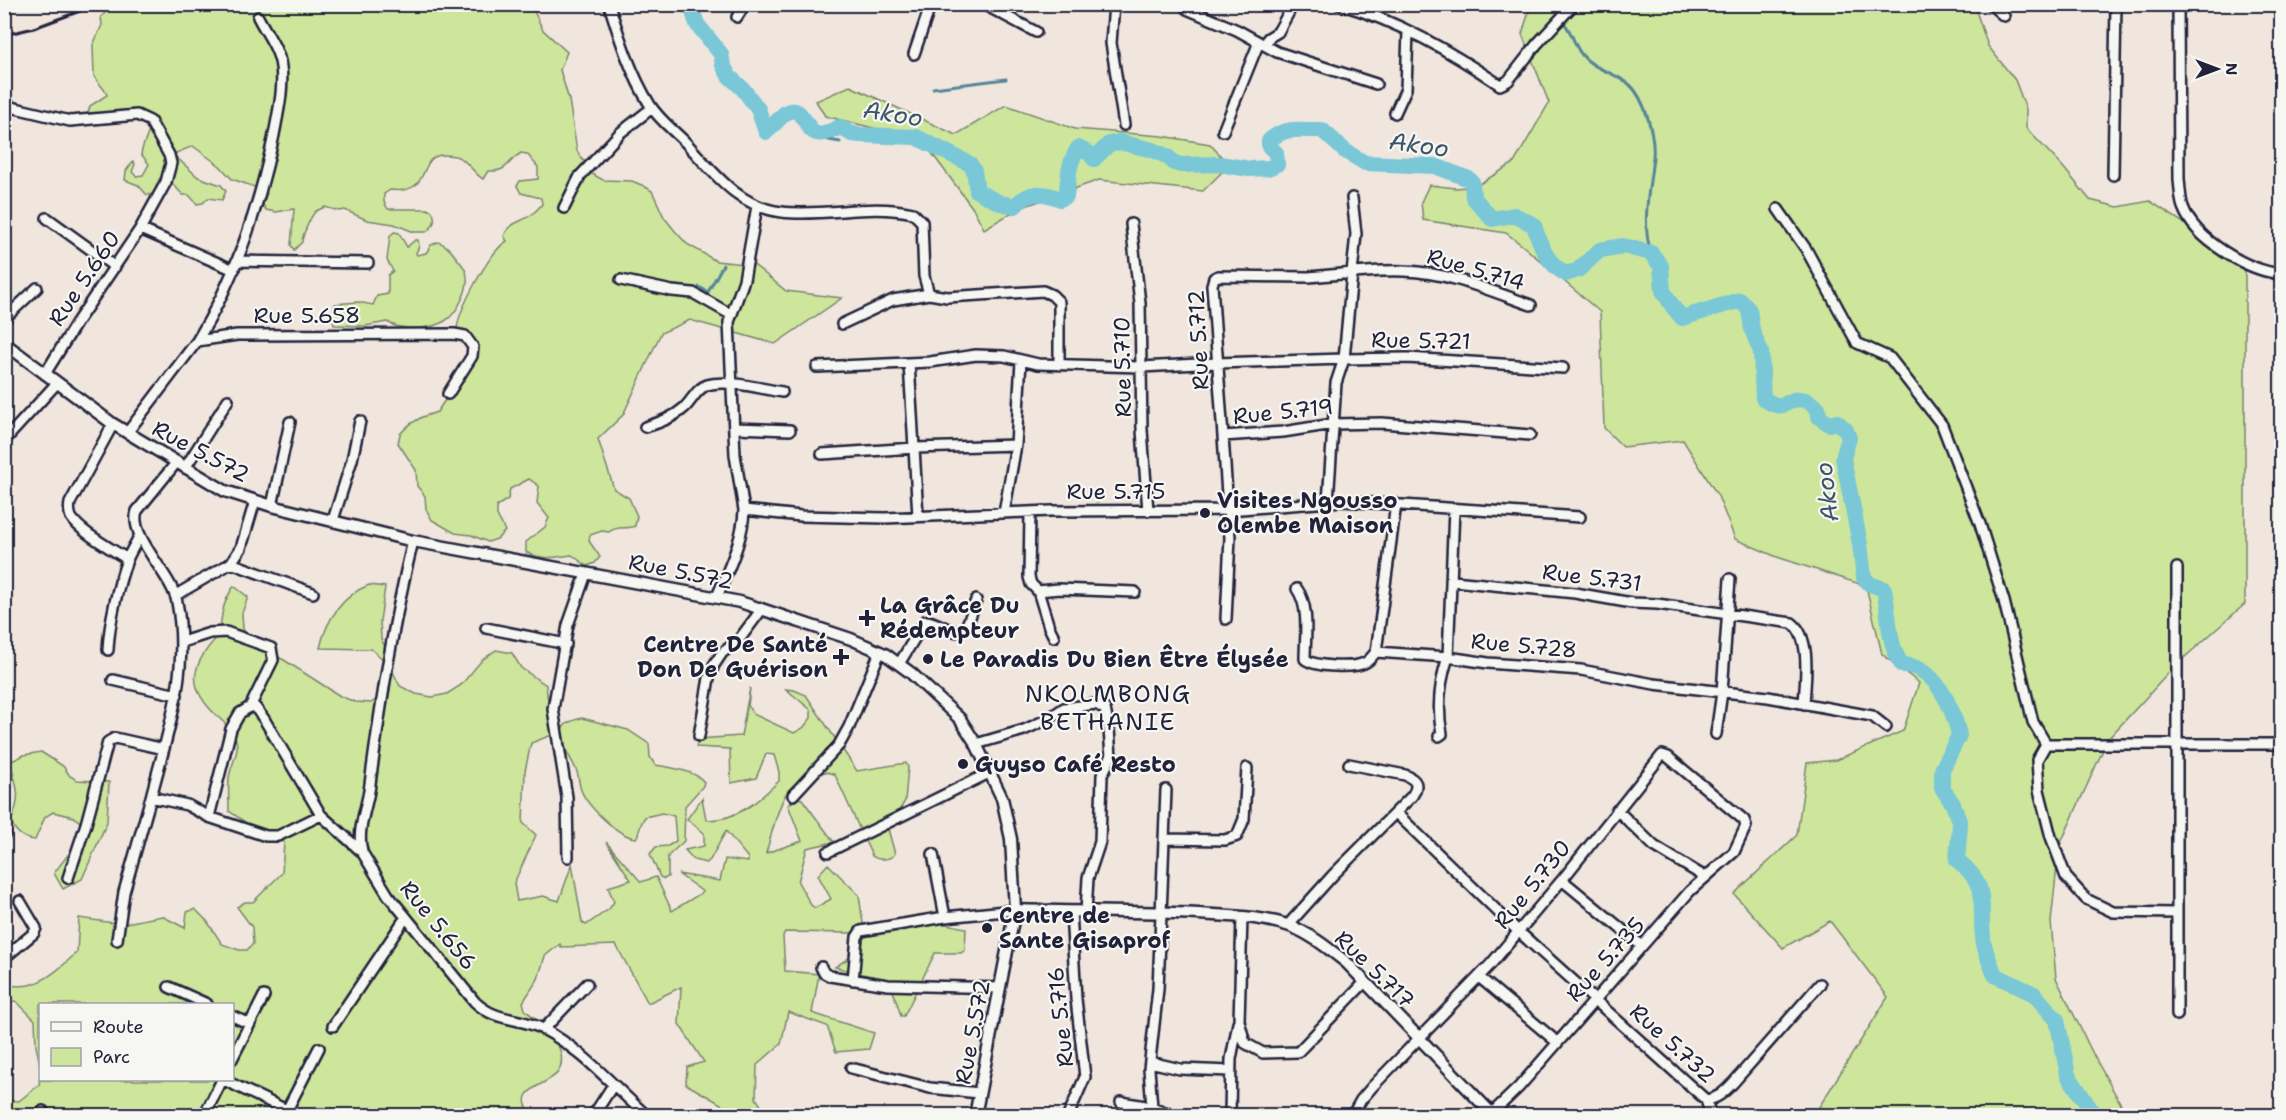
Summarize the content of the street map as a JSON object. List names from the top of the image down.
{
  "streets": {
    "street": [
      "Rue 5.714",
      "Rue 5.660",
      "Rue 5.658",
      "Rue 5.712",
      "Rue 5.721",
      "Rue 5.710",
      "Rue 5.719",
      "Rue 5.572",
      "Rue 5.715",
      "Rue 5.731",
      "Rue 5.728",
      "Rue 5.730",
      "Rue 5.656",
      "Rue 5.735",
      "Rue 5.717",
      "Rue 5.716",
      "Rue 5.732"
    ]
  },
  "crossings": [
    ["Rue 5.714", "Rue 5.712"],
    ["Rue 5.660", "Rue 5.572"],
    ["Rue 5.712", "Rue 5.719"],
    ["Rue 5.721", "Rue 5.719"],
    ["Rue 5.721", "Rue 5.715"],
    ["Rue 5.710", "Rue 5.715"],
    ["Rue 5.719", "Rue 5.715"],
    ["Rue 5.572", "Rue 5.717"],
    ["Rue 5.715", "Rue 5.728"],
    ["Rue 5.731", "Rue 5.728"],
    ["Rue 5.730", "Rue 5.735"],
    ["Rue 5.730", "Rue 5.717"],
    ["Rue 5.730", "Rue 5.732"],
    ["Rue 5.735", "Rue 5.717"],
    ["Rue 5.735", "Rue 5.732"],
    ["Rue 5.717", "Rue 5.716"]
  ],
  "districts": ["NKOLMBONG BETHANIE"],
  "water": ["Akoo"],
  "places": {
    "other": [
      "Visites Ngousso Olembe Maison",
      "Le Paradis Du Bien Être Élysée",
      "Guyso Café Resto",
      "Centre de Sante Gisaprof"
    ],
    "health": ["La Grâce Du Rédempteur", "Centre De Santé Don De Guérison"]
  },
  "legend": ["Route", "Parc"],
  "north": "right"
}
